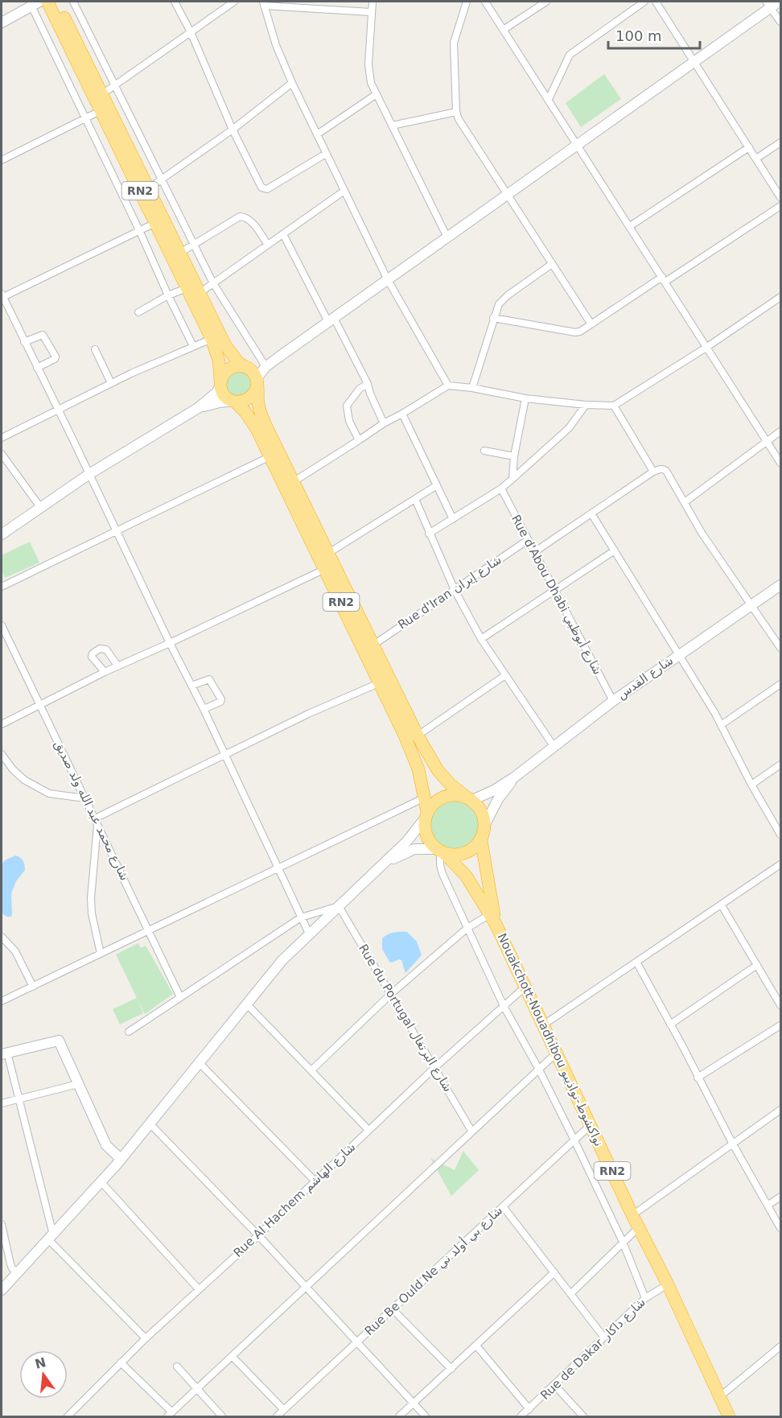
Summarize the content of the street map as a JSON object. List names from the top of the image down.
{
  "streets": {
    "highway": ["RN2", "Nouakchott-Nouadhibou نواكشوط-نواذيبو"],
    "street": [
      "Rue d'Iran شارع إيران",
      "Rue d'Abou Dhabi شارع أبوظبي",
      "شارع القدس",
      "شارع محمد عبد الله ولد صديق",
      "Rue du Portugal شارع البرتغال",
      "Rue Al Hachem شارع الهاشم",
      "Rue Be Ould Ne شارع بي أولد ني",
      "Rue de Dakar شارع داكار"
    ]
  },
  "crossings": [
    ["RN2", "Rue d'Iran شارع إيران"],
    ["RN2", "Nouakchott-Nouadhibou نواكشوط-نواذيبو"],
    ["Rue d'Iran شارع إيران", "Rue d'Abou Dhabi شارع أبوظبي"],
    ["Rue d'Abou Dhabi شارع أبوظبي", "شارع القدس"],
    ["Rue du Portugal شارع البرتغال", "Rue Al Hachem شارع الهاشم"],
    ["Nouakchott-Nouadhibou نواكشوط-نواذيبو", "Rue Al Hachem شارع الهاشم"],
    ["Nouakchott-Nouadhibou نواكشوط-نواذيبو", "Rue Be Ould Ne شارع بي أولد ني"],
    ["Nouakchott-Nouadhibou نواكشوط-نواذيبو", "Rue de Dakar شارع داكار"]
  ],
  "scale_bar": "100 m",
  "north": "top"
}
